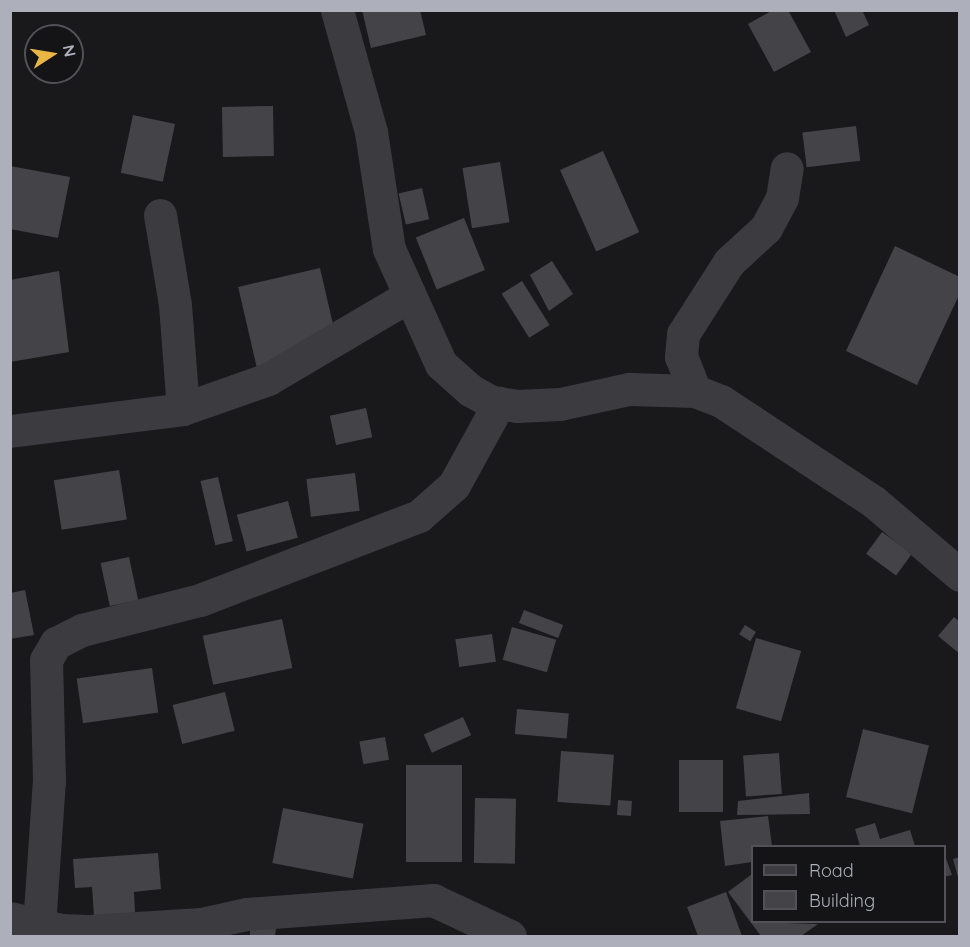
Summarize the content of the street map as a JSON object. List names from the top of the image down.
{
  "legend": ["Road", "Building"],
  "north": "right"
}
